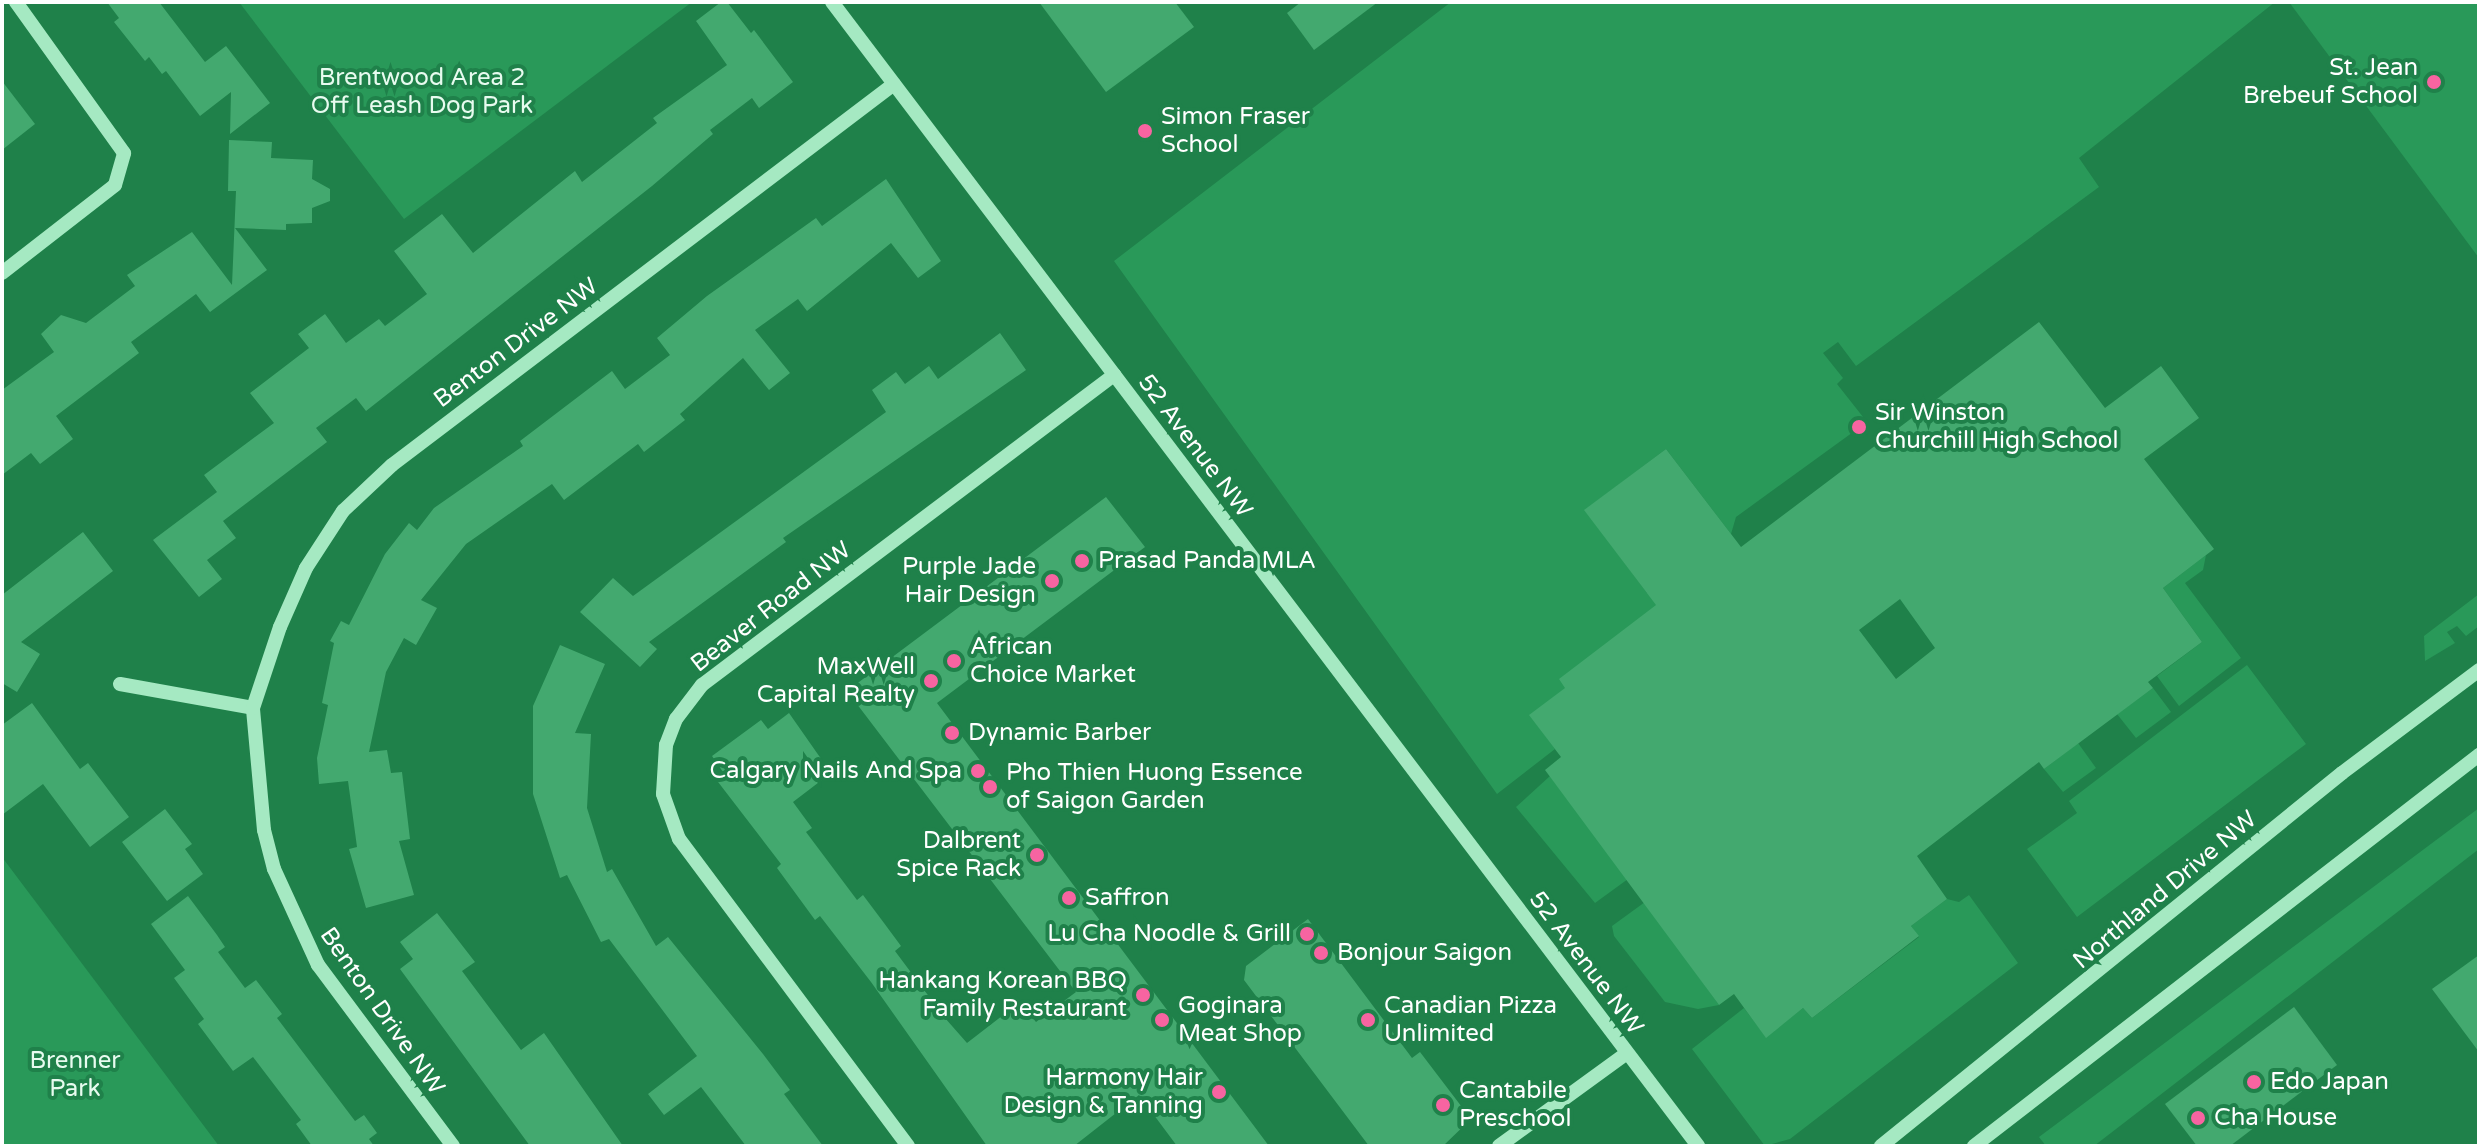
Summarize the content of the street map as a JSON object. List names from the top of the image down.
{
  "streets": {
    "street": [
      "Benton Drive NW",
      "52 Avenue NW",
      "Beaver Road NW",
      "Northland Drive NW"
    ]
  },
  "crossings": [
    ["Benton Drive NW", "52 Avenue NW"],
    ["52 Avenue NW", "Beaver Road NW"]
  ],
  "parks": ["Brentwood Area 2 Off Leash Dog Park", "Brenner Park"],
  "places": [
    "St. Jean Brebeuf School",
    "Simon Fraser School",
    "Sir Winston Churchill High School",
    "Prasad Panda MLA",
    "Purple Jade Hair Design",
    "African Choice Market",
    "MaxWell Capital Realty",
    "Dynamic Barber",
    "Calgary Nails And Spa",
    "Pho Thien Huong Essence of Saigon Garden",
    "Dalbrent Spice Rack",
    "Saffron",
    "Lu Cha Noodle & Grill",
    "Bonjour Saigon",
    "Hankang Korean BBQ Family Restaurant",
    "Goginara Meat Shop",
    "Canadian Pizza Unlimited",
    "Edo Japan",
    "Harmony Hair Design & Tanning",
    "Cantabile Preschool",
    "Cha House"
  ]
}
